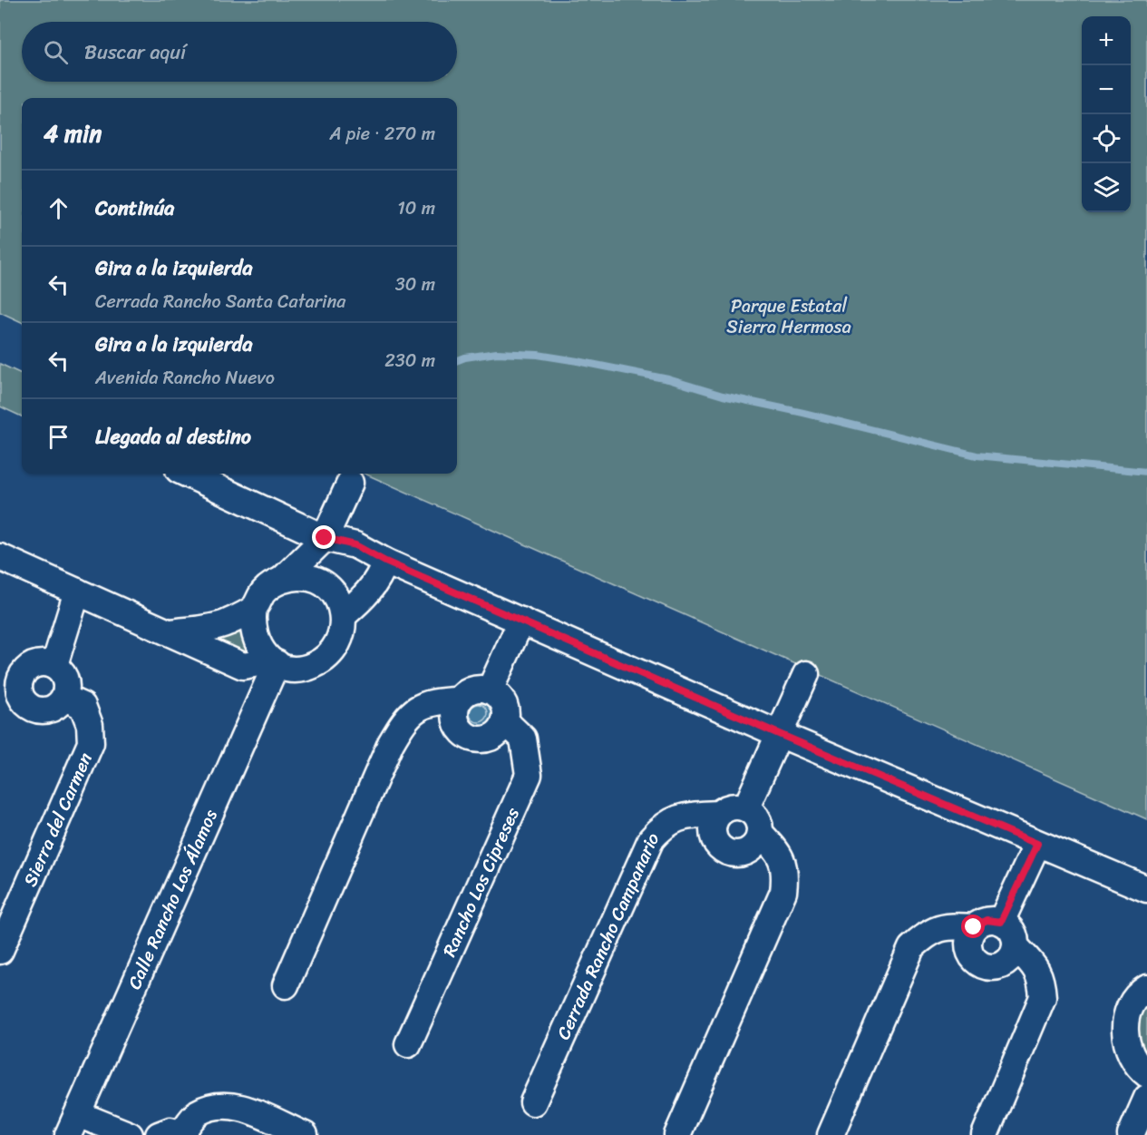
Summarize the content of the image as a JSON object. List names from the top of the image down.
{
  "streets": {
    "street": [
      "Sierra del Carmen",
      "Rancho Los Cipreses",
      "Calle Rancho Los Álamos",
      "Cerrada Rancho Campanario"
    ]
  },
  "parks": ["Parque Estatal Sierra Hermosa"],
  "page": {
    "map_buttons": ["+", "−"],
    "search": "Buscar aquí",
    "heading": ["4 min", "A pie · 270 m"],
    "list": [
      ["Continúa", "10 m"],
      ["Gira a la izquierda", "Cerrada Rancho Santa Catarina", "30 m"],
      ["Gira a la izquierda", "Avenida Rancho Nuevo", "230 m"],
      "Llegada al destino"
    ]
  }
}
